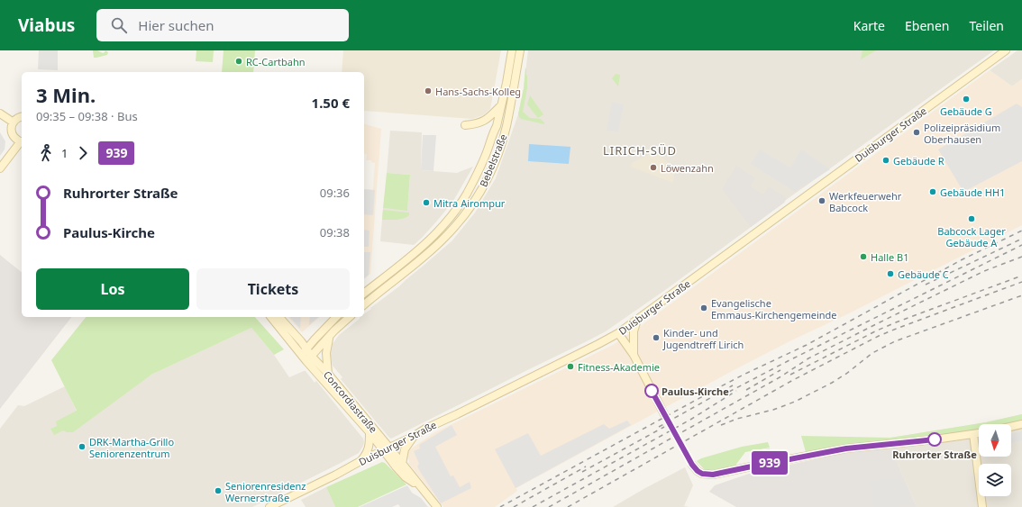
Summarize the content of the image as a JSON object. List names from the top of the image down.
{
  "streets": {
    "main road": ["Duisburger Straße", "Bebelstraße", "Concordiastraße"]
  },
  "crossings": [
    ["Duisburger Straße", "Concordiastraße"]
  ],
  "districts": ["LIRICH-SÜD"],
  "places": [
    "RC-Cartbahn",
    "Hans-Sachs-Kolleg",
    "Gebäude G",
    "Polizeipräsidium Oberhausen",
    "Gebäude R",
    "Löwenzahn",
    "Gebäude HH1",
    "Werkfeuerwehr Babcock",
    "Mitra Airompur",
    "Babcock Lager Gebäude A",
    "Halle B1",
    "Gebäude C",
    "Evangelische Emmaus-Kirchengemeinde",
    "Kinder- und Jugendtreff Lirich",
    "Fitness-Akademie",
    "Paulus-Kirche",
    "Ruhrorter Straße",
    "DRK-Martha-Grillo Seniorenzentrum",
    "Seniorenresidenz Wernerstraße"
  ],
  "lines": ["bus line 939"],
  "north": "bottom",
  "page": {
    "header": "Viabus",
    "search": "Hier suchen",
    "nav": ["Karte", "Ebenen", "Teilen"],
    "on_map": "939",
    "heading": ["3 Min.", "09:35 – 09:38 · Bus", "1.50 €"],
    "legs": ["1", "939"],
    "list": [
      {
        "name": "Ruhrorter Straße",
        "value": "09:36"
      },
      {
        "name": "Paulus-Kirche",
        "value": "09:38"
      }
    ],
    "buttons": ["Los", "Tickets"]
  }
}
